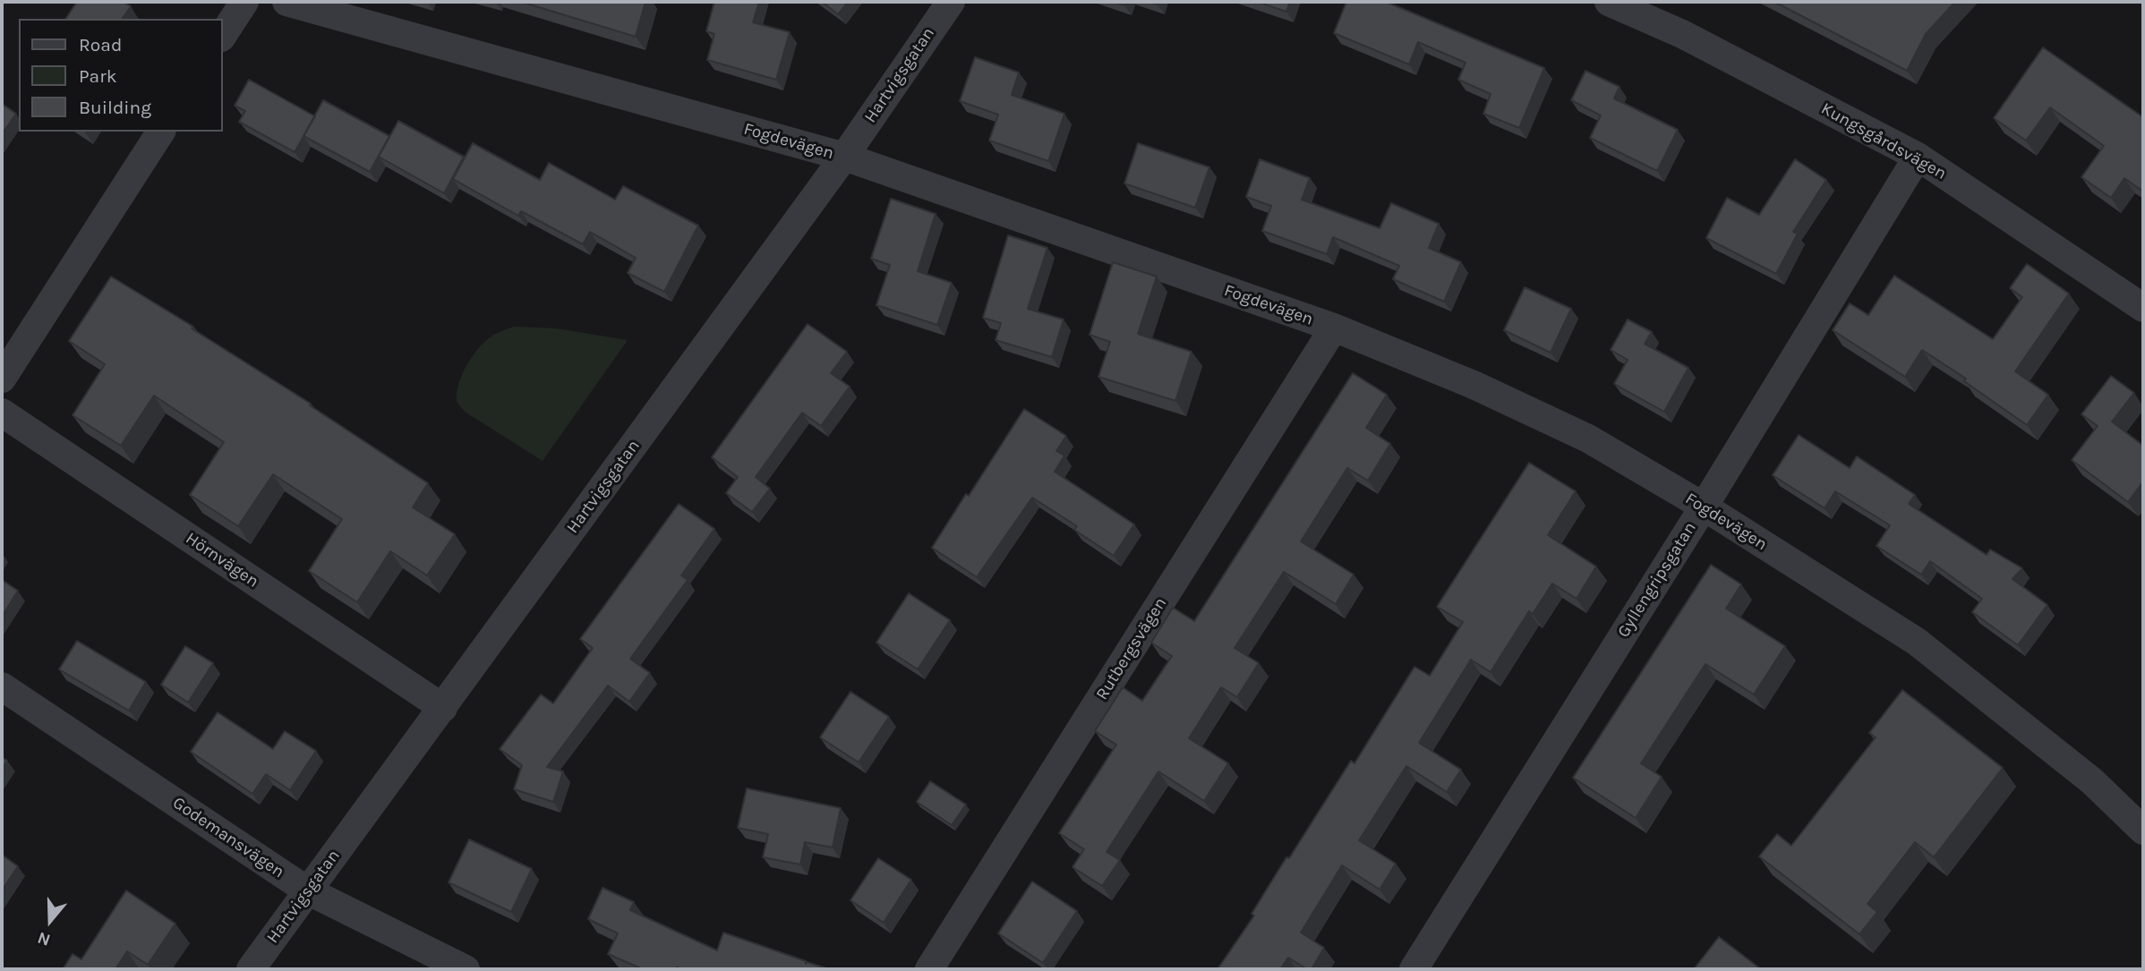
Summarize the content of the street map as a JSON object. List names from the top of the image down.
{
  "streets": {
    "street": [
      "Hartvigsgatan",
      "Fogdevägen",
      "Kungsgårdsvägen",
      "Hörnvägen",
      "Gyllengripsgatan",
      "Rutbergsvägen",
      "Godemansvägen"
    ]
  },
  "crossings": [
    ["Hartvigsgatan", "Fogdevägen"],
    ["Hartvigsgatan", "Hörnvägen"],
    ["Hartvigsgatan", "Godemansvägen"],
    ["Fogdevägen", "Gyllengripsgatan"],
    ["Fogdevägen", "Rutbergsvägen"],
    ["Kungsgårdsvägen", "Gyllengripsgatan"]
  ],
  "legend": ["Road", "Park", "Building"],
  "north": "bottom"
}
